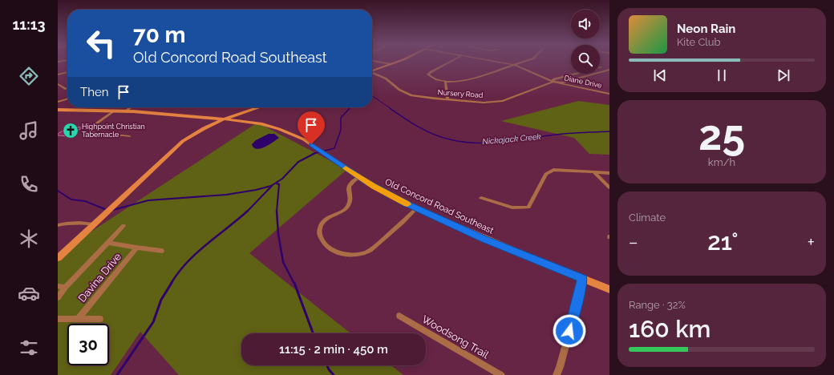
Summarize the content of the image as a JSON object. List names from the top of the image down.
{
  "streets": {
    "street": [
      "Diane Drive",
      "Nursery Road",
      "Old Concord Road Southeast",
      "Davina Drive",
      "Woodsong Trail"
    ]
  },
  "crossings": [
    ["Diane Drive", "Nursery Road"]
  ],
  "water": ["Nickajack Creek"],
  "places": {
    "church": ["Highpoint Christian Tabernacle"]
  },
  "page": {
    "tabs": "11:13",
    "turn": ["70 m", "Old Concord Road Southeast"],
    "song": ["Neon Rain", "Kite Club"],
    "then": "Then",
    "tile": [
      ["25", "km/h"],
      "Climate",
      ["Range · 32%", "160 km"]
    ],
    "heat": ["−", "21°", "+"],
    "limit": "30",
    "trip": "11:15 · 2 min · 450 m"
  }
}
